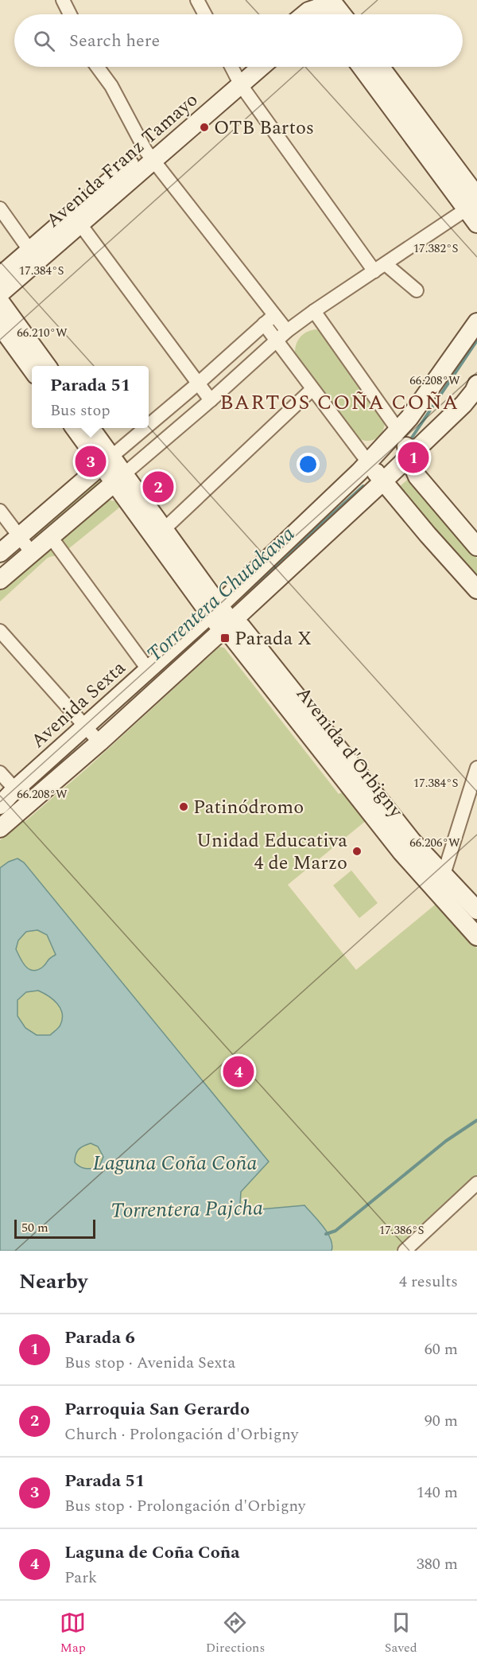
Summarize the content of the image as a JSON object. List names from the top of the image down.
{
  "streets": {
    "main road": ["Avenida Franz Tamayo", "Avenida Sexta", "Avenida d'Orbigny"]
  },
  "crossings": [
    ["Avenida Sexta", "Avenida d'Orbigny"]
  ],
  "districts": ["BARTOS COÑA COÑA"],
  "water": ["Torrentera Chutakawa", "Laguna Coña Coña", "Torrentera Pajcha"],
  "places": {
    "other": ["OTB Bartos", "Patinódromo", "Unidad Educativa 4 de Marzo"],
    "transit": ["Parada X"]
  },
  "scale_bar": "50 m",
  "page": {
    "search": "Search here",
    "popup": ["Parada 51", "Bus stop"],
    "pins": [
      "1",
      "3",
      "2",
      "4"
    ],
    "scale": "50 m",
    "heading": ["Nearby", "4 results"],
    "list": [
      {
        "mark": "1",
        "name": "Parada 6",
        "note": "Bus stop · Avenida Sexta",
        "value": "60 m"
      },
      {
        "mark": "2",
        "name": "Parroquia San Gerardo",
        "note": "Church · Prolongación d'Orbigny",
        "value": "90 m"
      },
      {
        "mark": "3",
        "name": "Parada 51",
        "note": "Bus stop · Prolongación d'Orbigny",
        "value": "140 m"
      },
      {
        "mark": "4",
        "name": "Laguna de Coña Coña",
        "note": "Park",
        "value": "380 m"
      }
    ],
    "nav": ["Map", "Directions", "Saved"]
  },
  "coordinates": [
    "17.382°S",
    "17.384°S",
    "66.210°W",
    "66.208°W",
    "66.206°W",
    "17.386°S"
  ]
}
